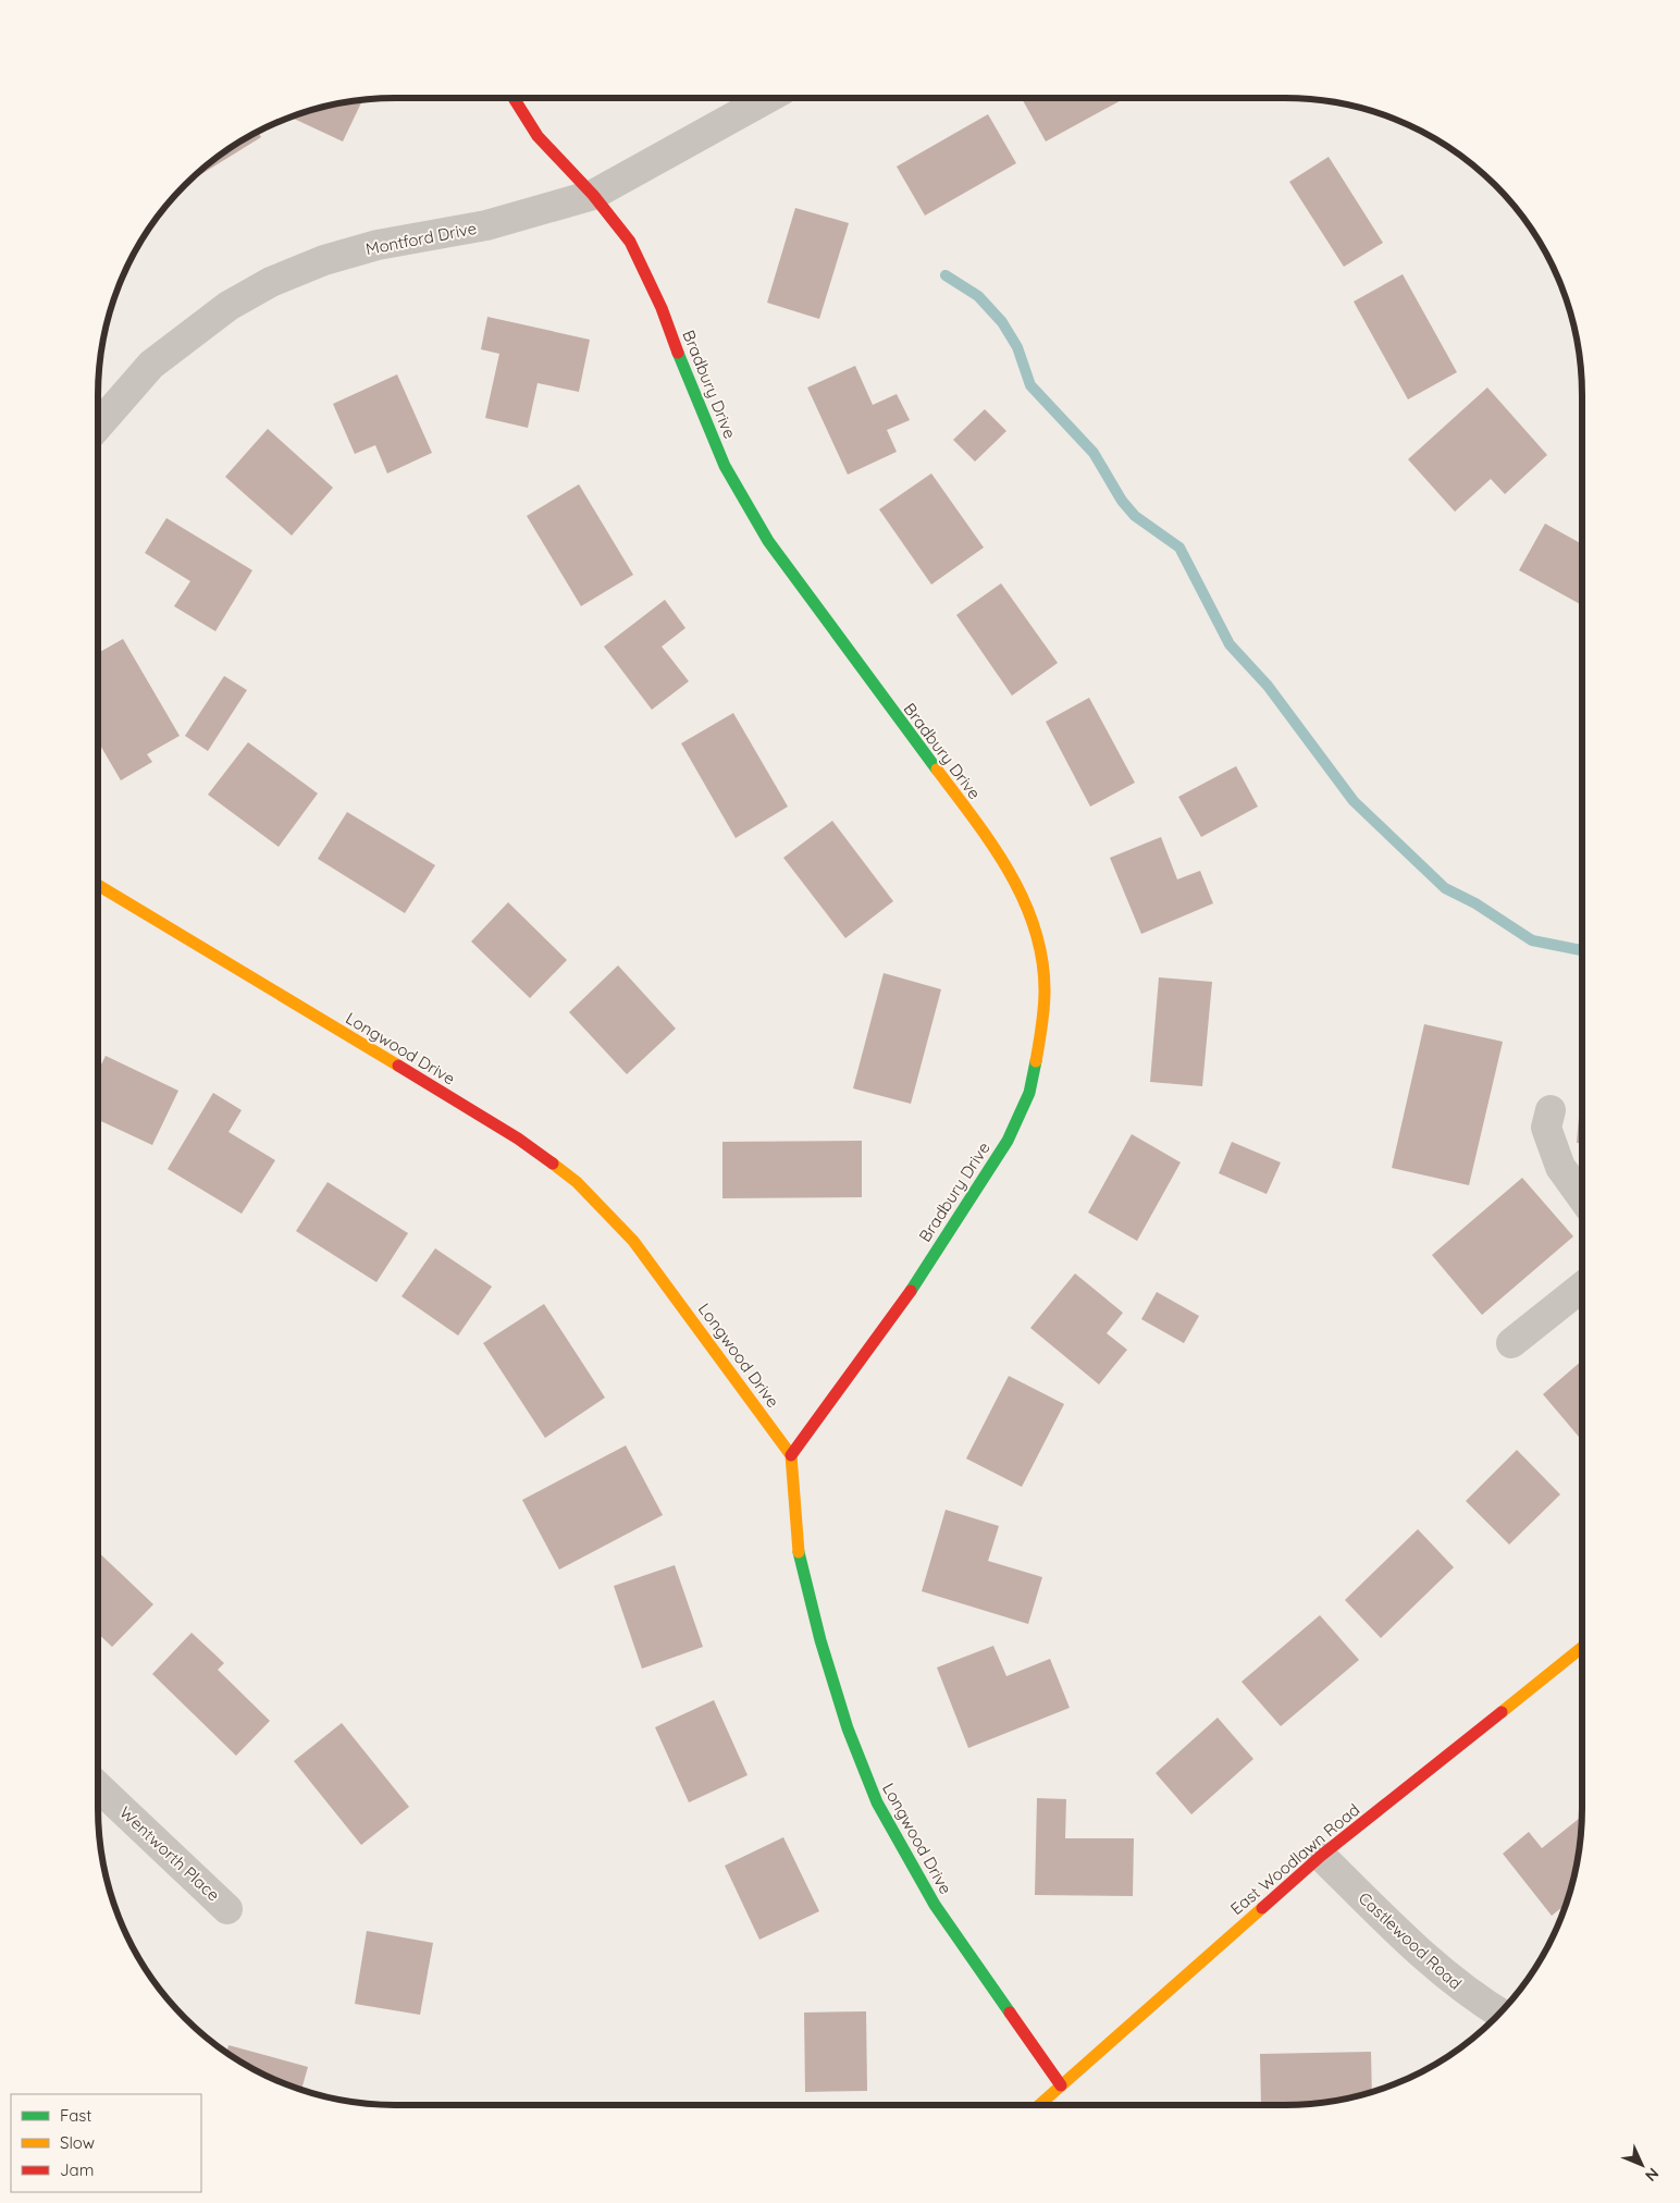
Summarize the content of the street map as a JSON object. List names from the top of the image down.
{
  "streets": {
    "street": [
      "Montford Drive",
      "Bradbury Drive",
      "Longwood Drive",
      "Wentworth Place",
      "East Woodlawn Road",
      "Castlewood Road"
    ]
  },
  "crossings": [
    ["Montford Drive", "Bradbury Drive"],
    ["Bradbury Drive", "Longwood Drive"],
    ["Longwood Drive", "East Woodlawn Road"],
    ["East Woodlawn Road", "Castlewood Road"]
  ],
  "legend": ["Fast", "Slow", "Jam"],
  "north": "bottom right"
}
